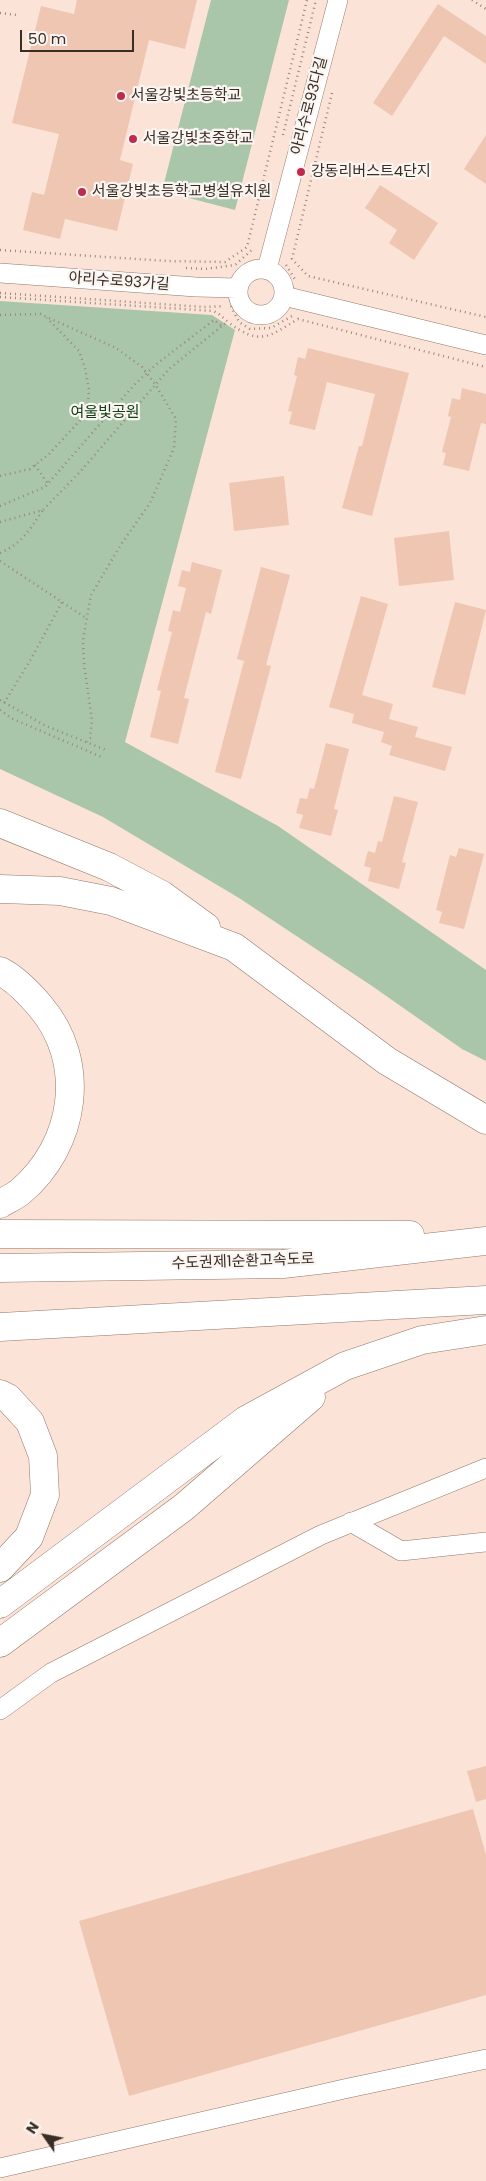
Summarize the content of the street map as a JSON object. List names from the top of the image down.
{
  "streets": {
    "highway": ["수도권제1순환고속도로"],
    "street": ["아리수로93다길", "아리수로93가길"]
  },
  "crossings": [
    ["아리수로93다길", "아리수로93가길"]
  ],
  "parks": ["여울빛공원"],
  "places": [
    "서울강빛초등학교",
    "서울강빛초중학교",
    "강동리버스트4단지",
    "서울강빛초등학교병설유치원"
  ],
  "scale_bar": "50 m",
  "north": "top left"
}
